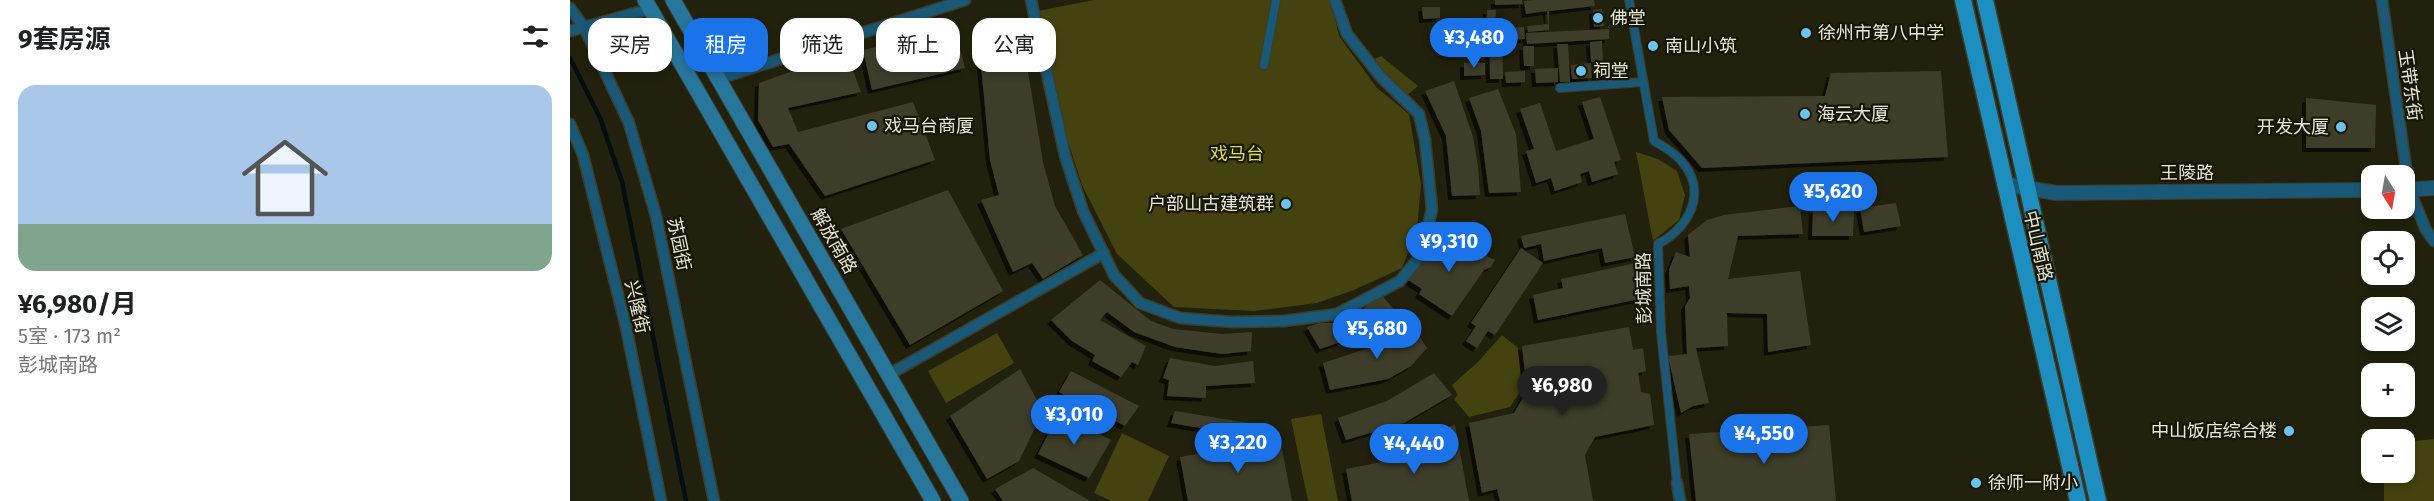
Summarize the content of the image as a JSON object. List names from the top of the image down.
{
  "streets": {
    "main road": ["解放南路", "中山南路"],
    "street": [
      "玉带东街",
      "王陵路",
      "苏园街",
      "彭城南路",
      "兴隆街"
    ]
  },
  "crossings": [
    ["王陵路", "中山南路"]
  ],
  "parks": ["戏马台"],
  "places": [
    "佛堂",
    "徐州市第八中学",
    "南山小筑",
    "祠堂",
    "海云大厦",
    "戏马台商厦",
    "开发大厦",
    "户部山古建筑群",
    "中山饭店综合楼",
    "徐师一附小"
  ],
  "north": "bottom",
  "page": {
    "heading": "9套房源",
    "price": [
      "¥3,480",
      "¥5,620",
      "¥9,310",
      "¥5,680",
      "¥6,980",
      "¥3,010",
      "¥4,550",
      "¥3,220",
      "¥4,440"
    ],
    "chip": [
      "买房",
      "租房",
      "筛选",
      "新上",
      "公寓"
    ],
    "list": [
      {
        "name": "¥6,980/月",
        "note": "5室 · 173 m² · 彭城南路"
      }
    ],
    "map_buttons": ["+", "−"]
  }
}
